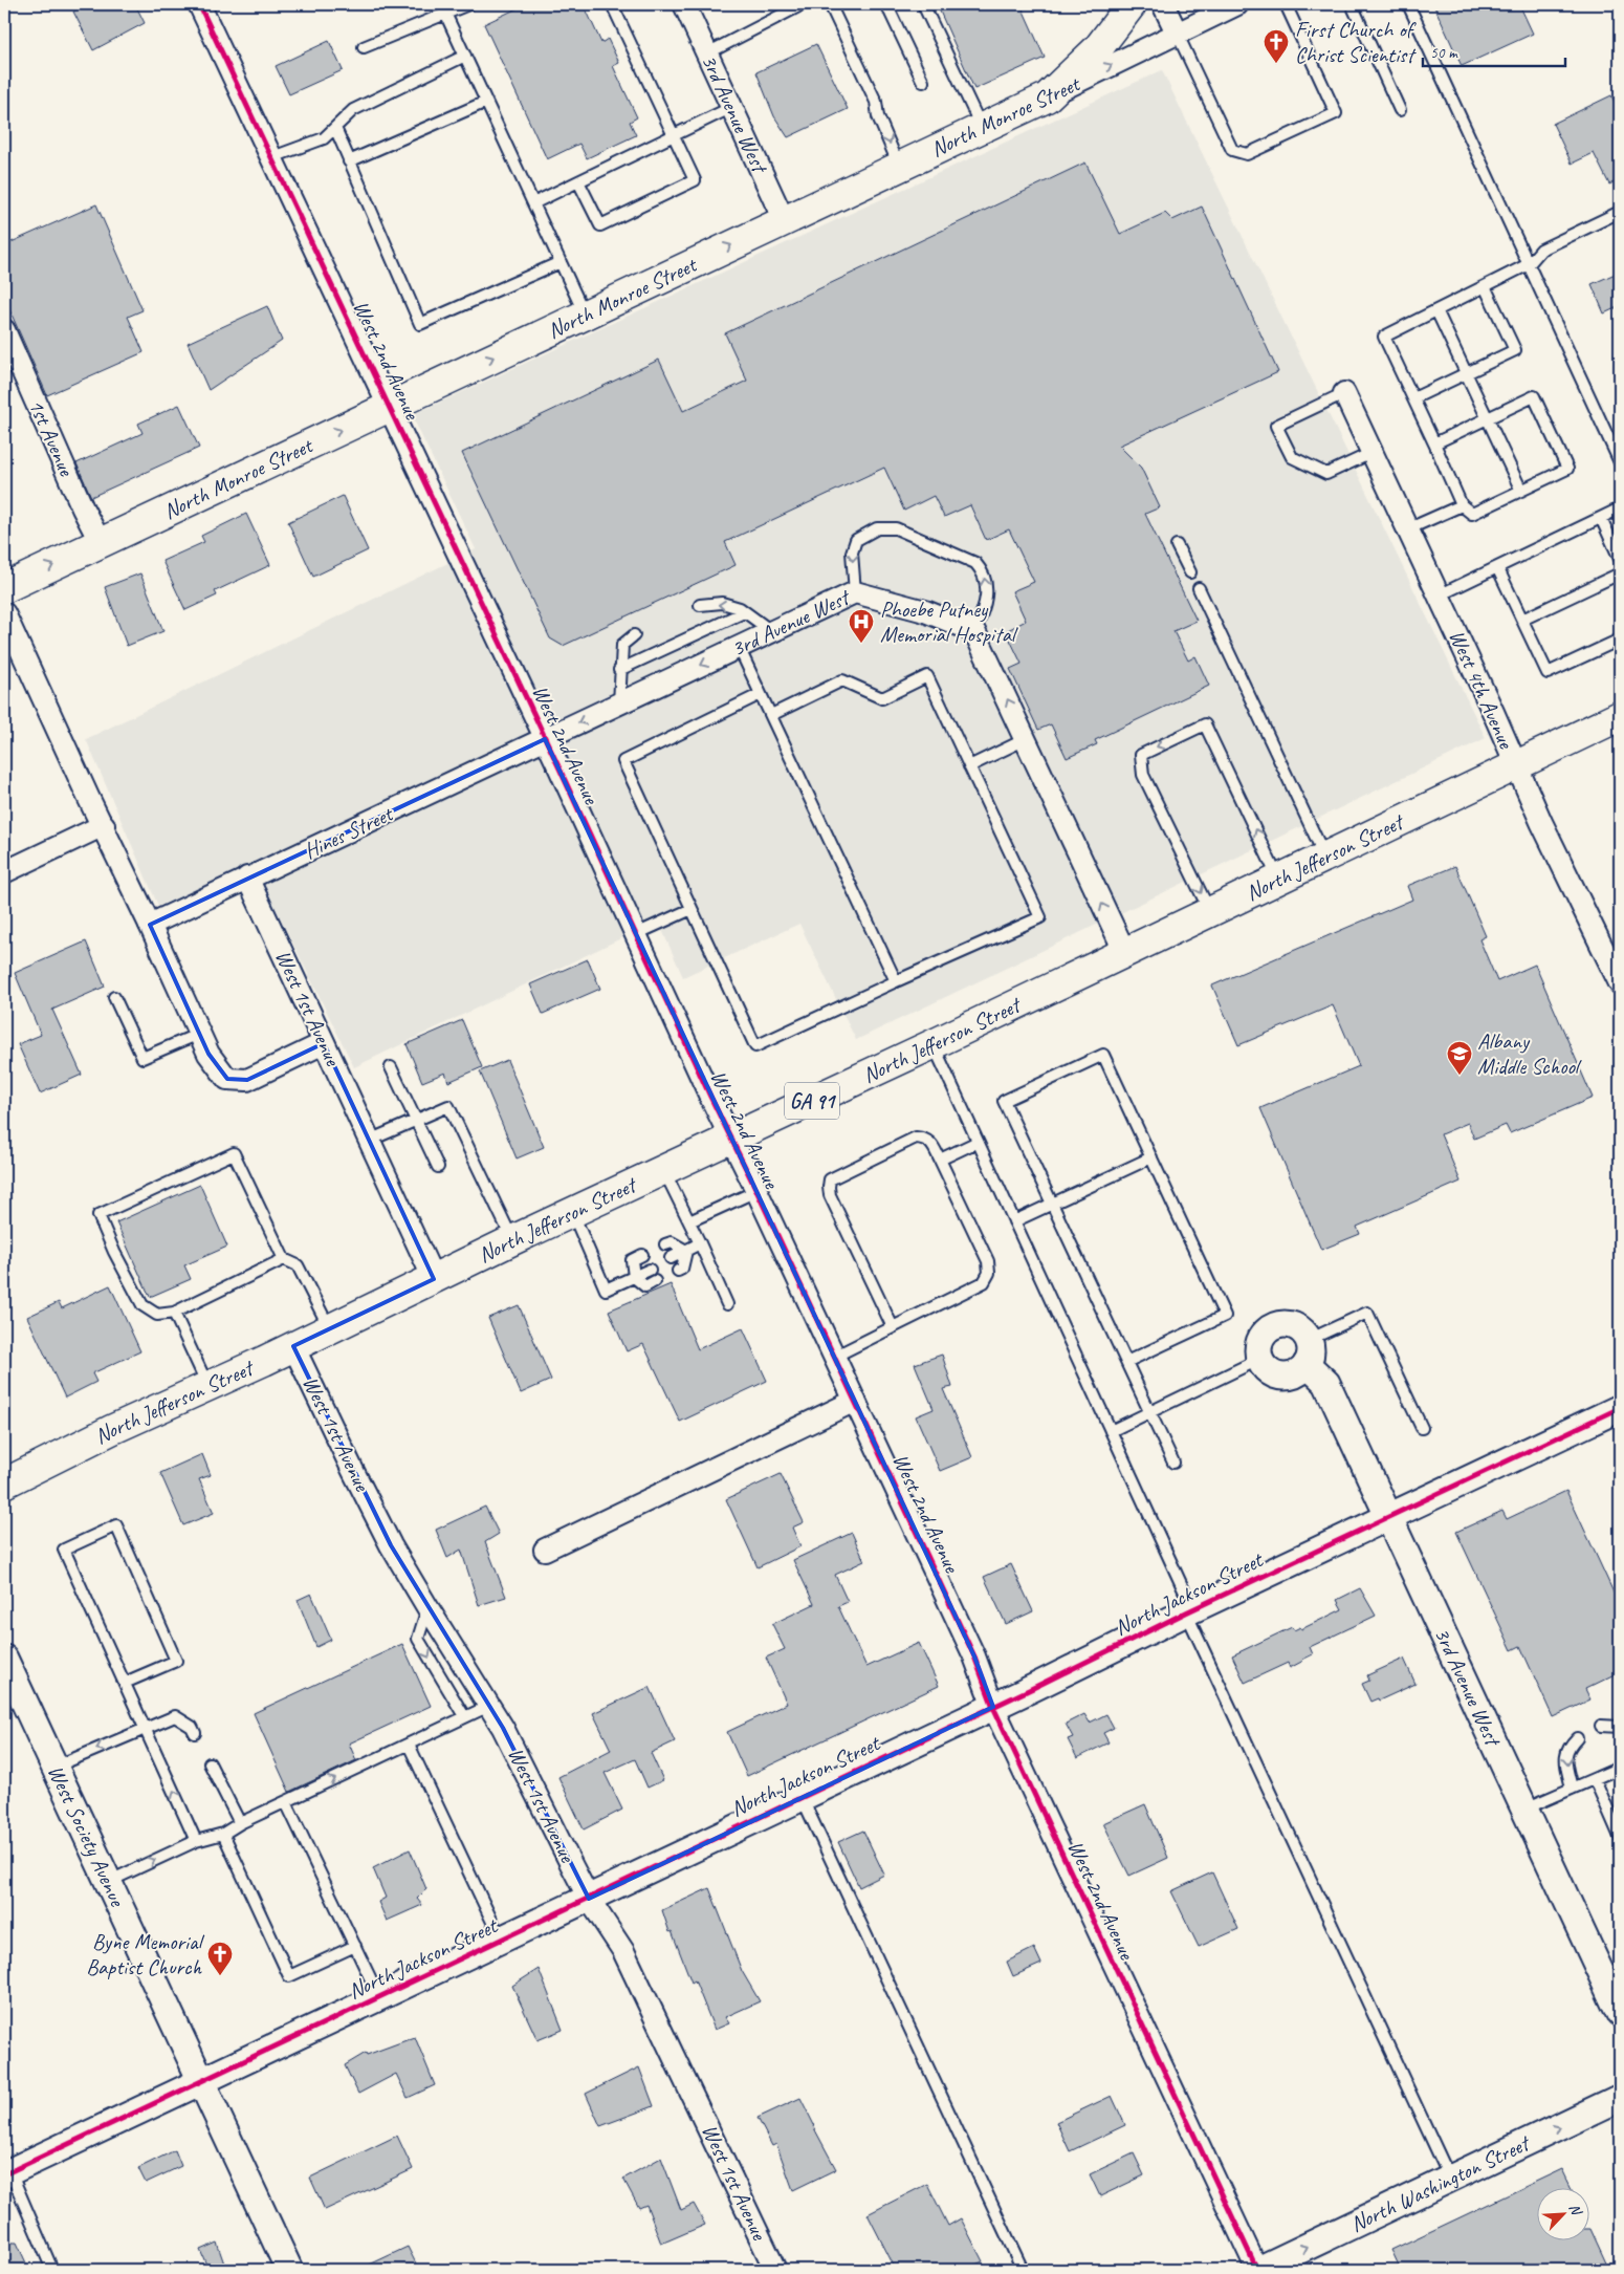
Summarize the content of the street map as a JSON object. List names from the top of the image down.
{
  "streets": {
    "main road": ["North Monroe Street", "North Jefferson Street", "GA 91"],
    "street": [
      "3rd Avenue West",
      "West 2nd Avenue",
      "1st Avenue",
      "West 4th Avenue",
      "Hines Street",
      "West 1st Avenue",
      "North Jackson Street",
      "West Society Avenue",
      "North Washington Street"
    ]
  },
  "crossings": [
    ["3rd Avenue West", "North Monroe Street"],
    ["3rd Avenue West", "West 2nd Avenue"],
    ["3rd Avenue West", "Hines Street"],
    ["3rd Avenue West", "North Jackson Street"],
    ["North Monroe Street", "West 2nd Avenue"],
    ["North Monroe Street", "1st Avenue"],
    ["West 2nd Avenue", "Hines Street"],
    ["West 2nd Avenue", "North Jefferson Street"],
    ["West 2nd Avenue", "North Jackson Street"],
    ["West 2nd Avenue", "North Washington Street"],
    ["West 4th Avenue", "North Jefferson Street"],
    ["Hines Street", "West 1st Avenue"],
    ["North Jefferson Street", "West 1st Avenue"],
    ["West 1st Avenue", "North Jackson Street"],
    ["North Jackson Street", "West Society Avenue"]
  ],
  "one_way": ["North Monroe Street", "North Washington Street"],
  "places": {
    "church": ["First Church of Christ Scientist", "Byne Memorial Baptist Church"],
    "hospital": ["Phoebe Putney Memorial Hospital"],
    "school or university": ["Albany Middle School"]
  },
  "scale_bar": "50 m",
  "north": "top right"
}
